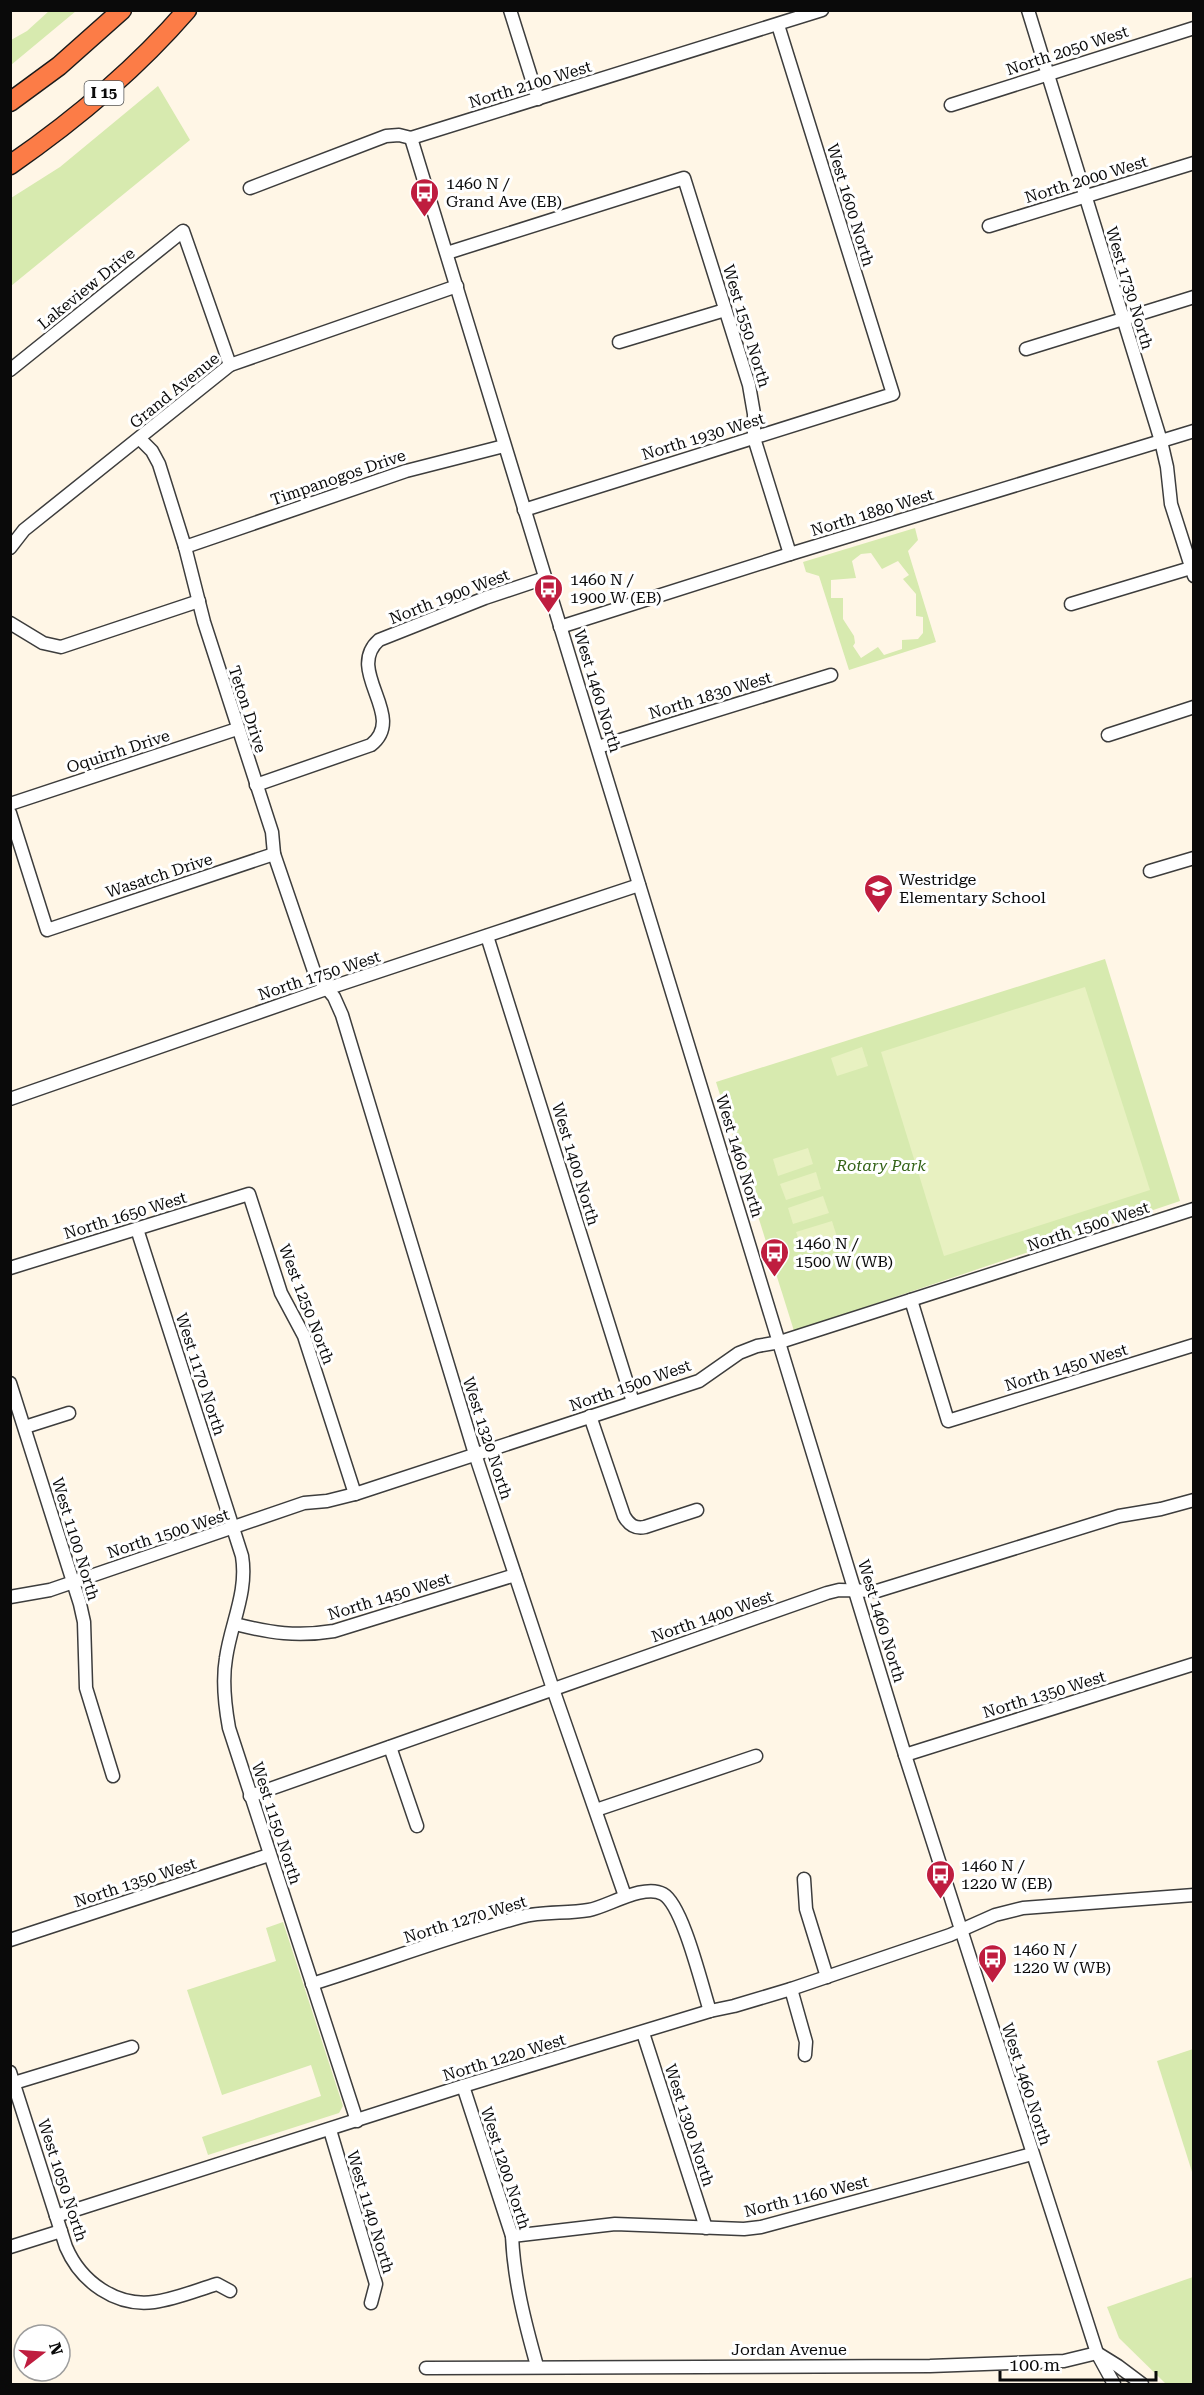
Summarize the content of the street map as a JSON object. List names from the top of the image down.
{
  "streets": {
    "highway": ["I 15"],
    "street": [
      "North 2050 West",
      "North 2100 West",
      "North 2000 West",
      "West 1600 North",
      "Lakeview Drive",
      "West 1730 North",
      "West 1550 North",
      "Grand Avenue",
      "North 1930 West",
      "Timpanogos Drive",
      "North 1880 West",
      "North 1900 West",
      "West 1460 North",
      "North 1830 West",
      "Teton Drive",
      "Oquirrh Drive",
      "Wasatch Drive",
      "North 1750 West",
      "West 1400 North",
      "North 1650 West",
      "North 1500 West",
      "West 1250 North",
      "North 1450 West",
      "West 1170 North",
      "West 1320 North",
      "West 1100 North",
      "North 1400 West",
      "North 1350 West",
      "West 1150 North",
      "North 1270 West",
      "North 1220 West",
      "West 1300 North",
      "West 1200 North",
      "West 1050 North",
      "North 1160 West",
      "West 1140 North",
      "Jordan Avenue"
    ]
  },
  "crossings": [
    ["North 2050 West", "West 1730 North"],
    ["North 2100 West", "West 1600 North"],
    ["North 2100 West", "West 1460 North"],
    ["North 2000 West", "West 1730 North"],
    ["West 1600 North", "North 1930 West"],
    ["Lakeview Drive", "Grand Avenue"],
    ["West 1730 North", "North 1880 West"],
    ["West 1550 North", "North 1930 West"],
    ["West 1550 North", "North 1880 West"],
    ["West 1550 North", "West 1460 North"],
    ["Grand Avenue", "West 1460 North"],
    ["Grand Avenue", "Teton Drive"],
    ["North 1930 West", "West 1460 North"],
    ["Timpanogos Drive", "West 1460 North"],
    ["Timpanogos Drive", "Teton Drive"],
    ["North 1880 West", "West 1460 North"],
    ["North 1900 West", "West 1460 North"],
    ["North 1900 West", "Teton Drive"],
    ["West 1460 North", "North 1830 West"],
    ["West 1460 North", "North 1750 West"],
    ["West 1460 North", "North 1500 West"],
    ["West 1460 North", "North 1400 West"],
    ["West 1460 North", "North 1350 West"],
    ["West 1460 North", "North 1220 West"],
    ["West 1460 North", "North 1160 West"],
    ["West 1460 North", "Jordan Avenue"],
    ["Teton Drive", "Oquirrh Drive"],
    ["Teton Drive", "Wasatch Drive"],
    ["Teton Drive", "North 1750 West"],
    ["Teton Drive", "West 1320 North"],
    ["North 1750 West", "West 1400 North"],
    ["North 1750 West", "West 1320 North"],
    ["West 1400 North", "North 1500 West"],
    ["North 1650 West", "West 1250 North"],
    ["North 1650 West", "West 1170 North"],
    ["North 1500 West", "West 1250 North"],
    ["North 1500 West", "North 1450 West"],
    ["North 1500 West", "West 1170 North"],
    ["North 1500 West", "West 1320 North"],
    ["North 1500 West", "West 1100 North"],
    ["North 1500 West", "West 1150 North"],
    ["North 1450 West", "West 1320 North"],
    ["North 1450 West", "West 1150 North"],
    ["West 1170 North", "West 1150 North"],
    ["West 1320 North", "North 1400 West"],
    ["West 1320 North", "North 1270 West"],
    ["North 1400 West", "West 1150 North"],
    ["North 1350 West", "West 1150 North"],
    ["West 1150 North", "North 1270 West"],
    ["West 1150 North", "North 1220 West"],
    ["North 1270 West", "North 1220 West"],
    ["North 1220 West", "West 1300 North"],
    ["North 1220 West", "West 1200 North"],
    ["North 1220 West", "West 1050 North"],
    ["North 1220 West", "West 1140 North"],
    ["West 1300 North", "North 1160 West"],
    ["West 1200 North", "North 1160 West"],
    ["West 1200 North", "Jordan Avenue"]
  ],
  "parks": ["Rotary Park"],
  "places": {
    "bus stop": [
      "1460 N / Grand Ave (EB)",
      "1460 N / 1900 W (EB)",
      "1460 N / 1500 W (WB)",
      "1460 N / 1220 W (EB)",
      "1460 N / 1220 W (WB)"
    ],
    "school or university": ["Westridge Elementary School"]
  },
  "scale_bar": "100 m",
  "north": "right"
}
